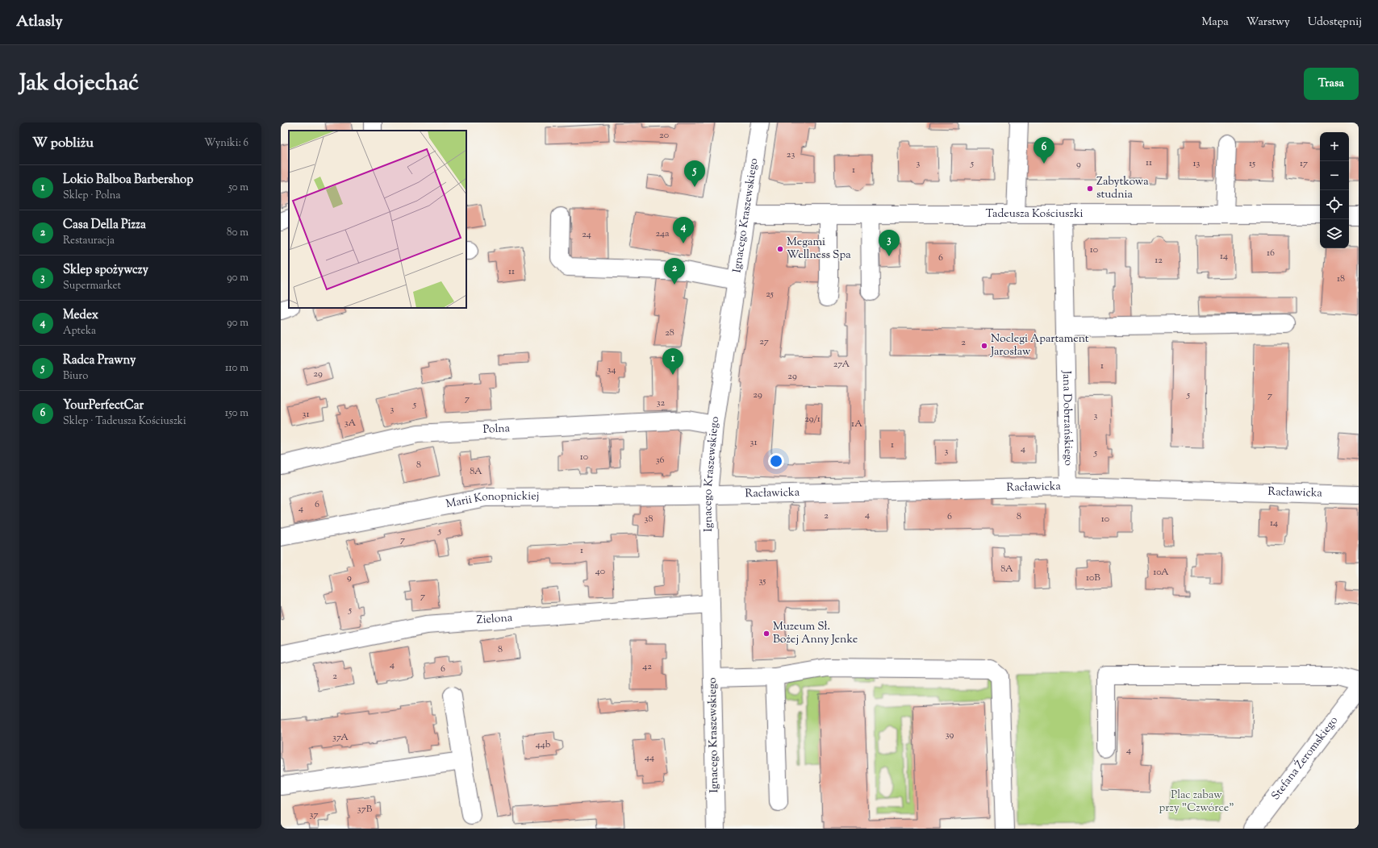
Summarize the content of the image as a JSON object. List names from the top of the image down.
{
  "streets": {
    "street": [
      "Tadeusza Kościuszki",
      "Ignacego Kraszewskiego",
      "Jana Dobrzańskiego",
      "Polna",
      "Racławicka",
      "Marii Konopnickiej",
      "Zielona",
      "Stefana Żeromskiego"
    ]
  },
  "crossings": [
    ["Tadeusza Kościuszki", "Ignacego Kraszewskiego"],
    ["Tadeusza Kościuszki", "Jana Dobrzańskiego"],
    ["Ignacego Kraszewskiego", "Polna"],
    ["Ignacego Kraszewskiego", "Racławicka"],
    ["Ignacego Kraszewskiego", "Marii Konopnickiej"],
    ["Ignacego Kraszewskiego", "Zielona"],
    ["Jana Dobrzańskiego", "Racławicka"],
    ["Racławicka", "Marii Konopnickiej"]
  ],
  "parks": ["Plac zabaw przy \"Czwórce\""],
  "places": [
    "Zabytkowa studnia",
    "Megami Wellness Spa",
    "Noclegi Apartament Jarosław",
    "Muzeum Sł. Bożej Anny Jenke"
  ],
  "house_numbers": [
    "20",
    "23",
    "11",
    "3",
    "5",
    "13",
    "15",
    "17",
    "9",
    "1",
    "24a",
    "24",
    "10",
    "16",
    "14",
    "6",
    "12",
    "11",
    "18",
    "25",
    "28",
    "27",
    "2",
    "27A",
    "1",
    "34",
    "29",
    "29",
    "29",
    "5",
    "7",
    "7",
    "32",
    "5",
    "3",
    "31",
    "3",
    "29/1",
    "3A",
    "1A",
    "31",
    "1",
    "4",
    "3",
    "5",
    "10",
    "36",
    "8",
    "8A",
    "6",
    "4",
    "4",
    "2",
    "6",
    "8",
    "38",
    "10",
    "14",
    "5",
    "7",
    "1",
    "8A",
    "40",
    "10A",
    "9",
    "10B",
    "35",
    "7",
    "5",
    "8",
    "4",
    "42",
    "6",
    "2",
    "39",
    "37A",
    "44b",
    "4",
    "44",
    "37B",
    "37"
  ],
  "page": {
    "header": "Atlasly",
    "nav": ["Mapa", "Warstwy", "Udostępnij"],
    "title": "Jak dojechać",
    "buttons": "Trasa",
    "heading": ["W pobliżu", "Wyniki: 6"],
    "map_buttons": ["+", "−"],
    "pins": [
      "6",
      "5",
      "4",
      "3",
      "2",
      "1"
    ],
    "list": [
      {
        "mark": "1",
        "name": "Lokio Balboa Barbershop",
        "note": "Sklep · Polna",
        "value": "50 m"
      },
      {
        "mark": "2",
        "name": "Casa Della Pizza",
        "note": "Restauracja",
        "value": "80 m"
      },
      {
        "mark": "3",
        "name": "Sklep spożywczy",
        "note": "Supermarket",
        "value": "90 m"
      },
      {
        "mark": "4",
        "name": "Medex",
        "note": "Apteka",
        "value": "90 m"
      },
      {
        "mark": "5",
        "name": "Radca Prawny",
        "note": "Biuro",
        "value": "110 m"
      },
      {
        "mark": "6",
        "name": "YourPerfectCar",
        "note": "Sklep · Tadeusza Kościuszki",
        "value": "150 m"
      }
    ]
  }
}
